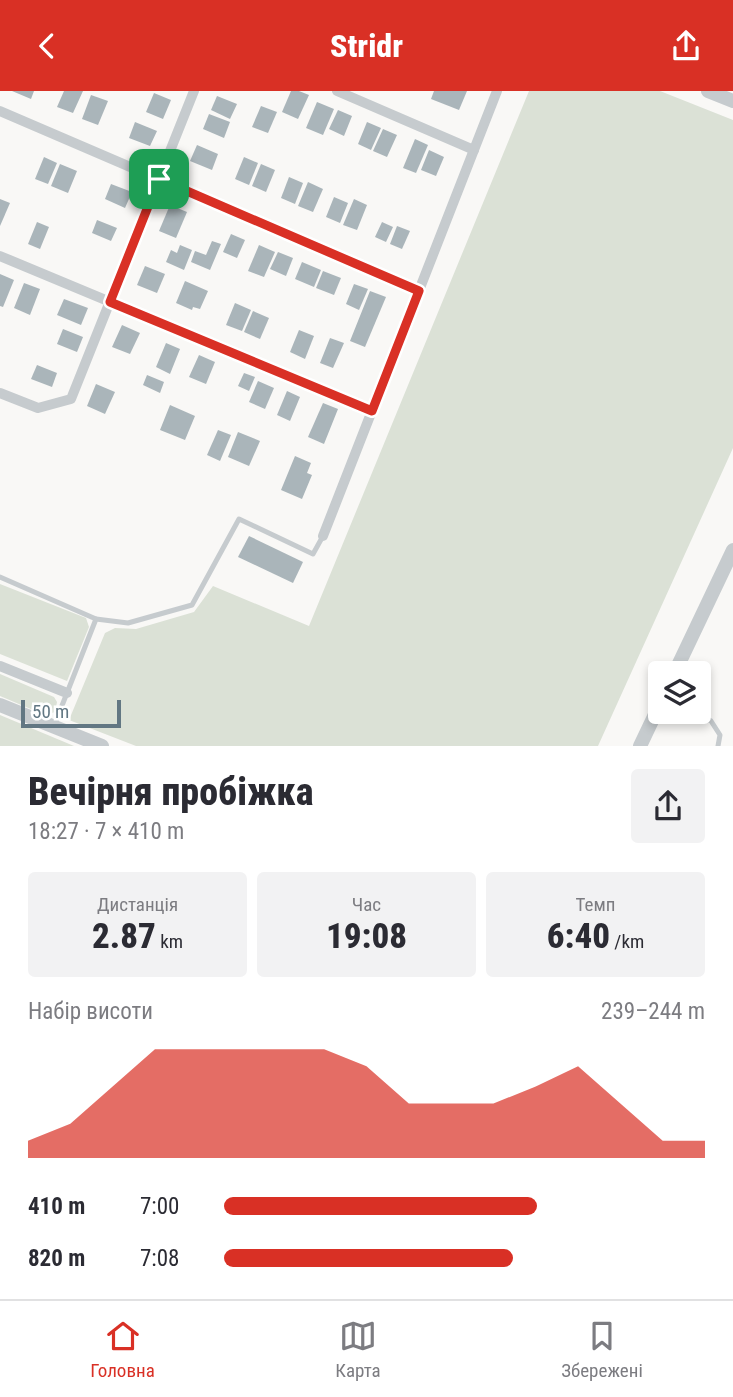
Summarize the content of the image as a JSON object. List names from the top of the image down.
{
  "scale_bar": "50 m",
  "page": {
    "header": "Stridr",
    "scale": "50 m",
    "heading": ["Вечірня пробіжка", "18:27 · 7 × 410 m"],
    "stats": [
      ["Дистанція", "2.87 km"],
      ["Час", "19:08"],
      ["Темп", "6:40 /km"]
    ],
    "chart": ["Набір висоти", "239–244 m"],
    "list": [
      {
        "name": "410 m",
        "note": "7:00"
      },
      {
        "name": "820 m",
        "note": "7:08"
      }
    ],
    "tabs": ["Головна", "Карта", "Збережені"]
  }
}
